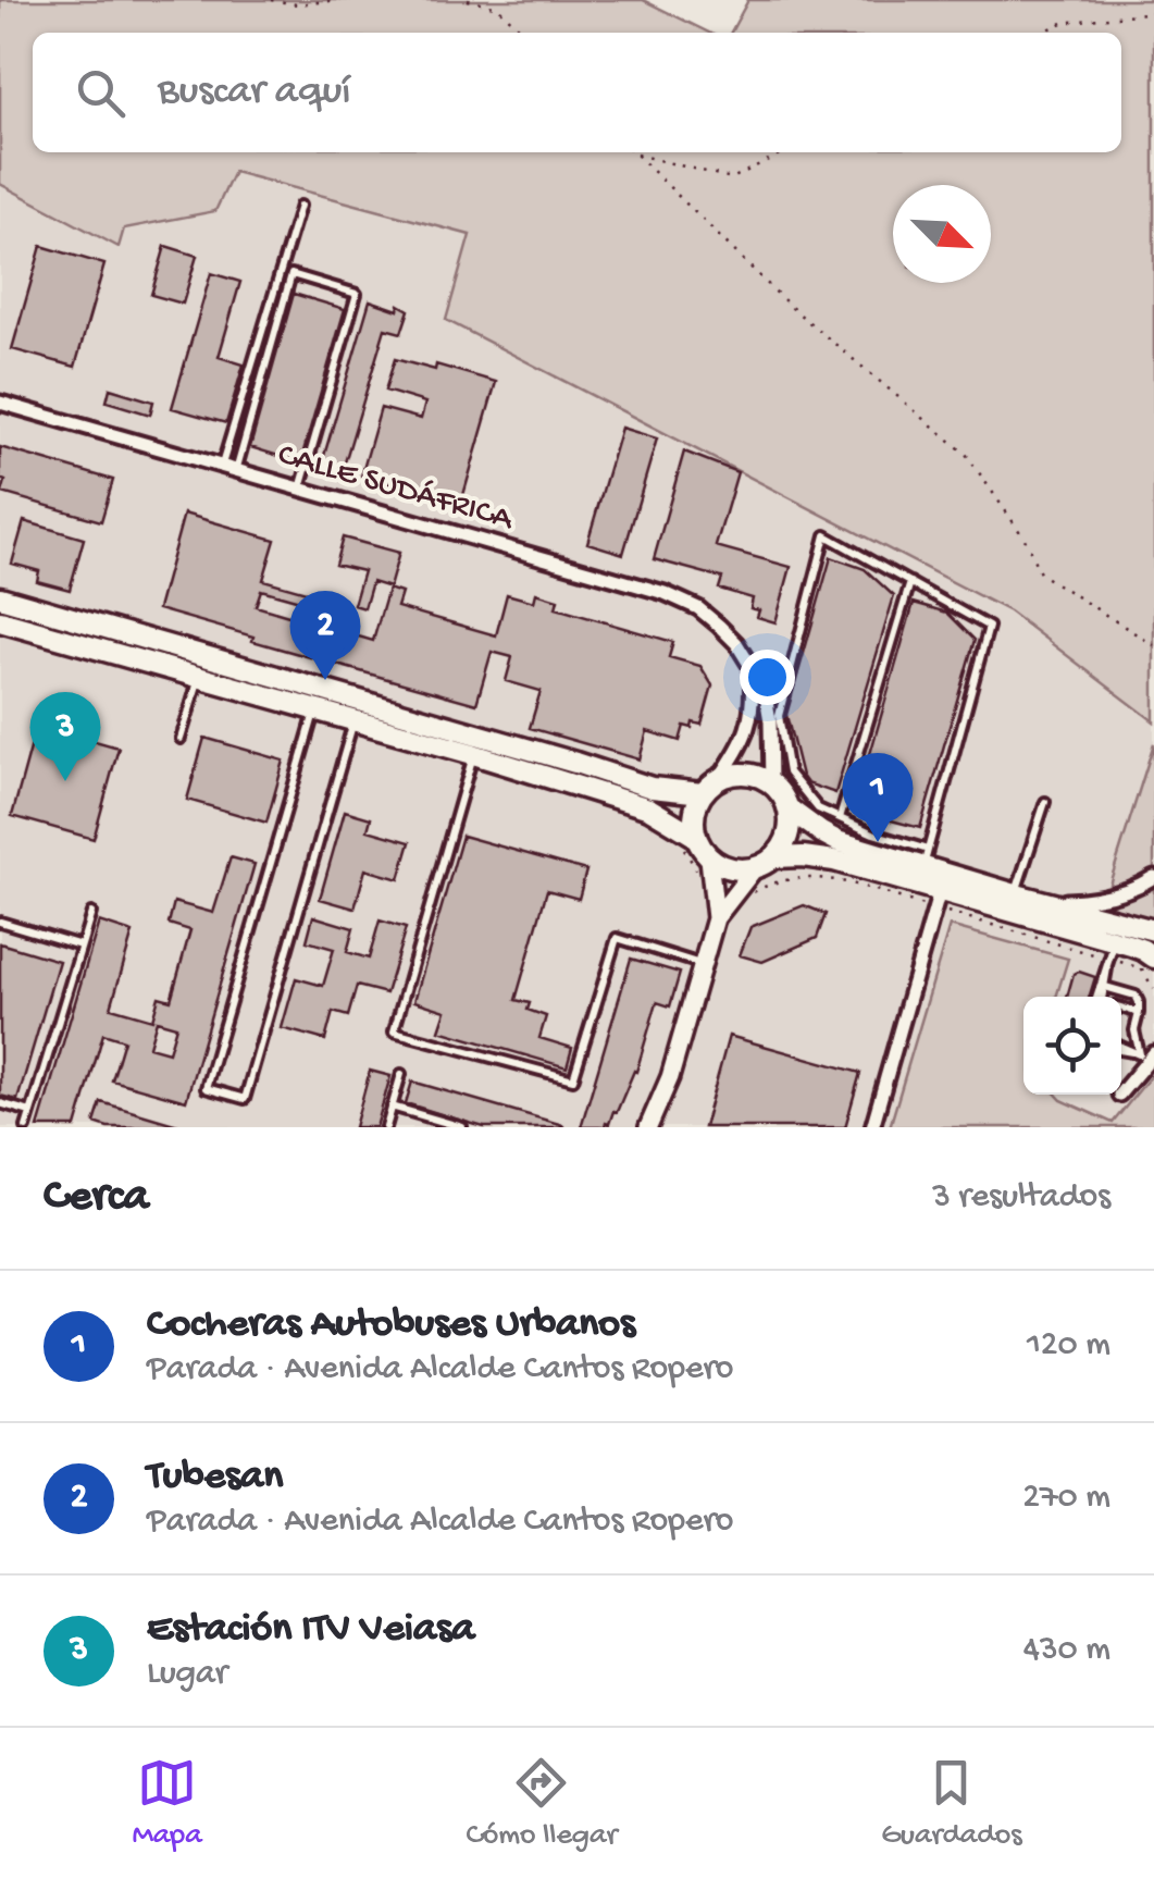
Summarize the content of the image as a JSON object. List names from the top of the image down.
{
  "streets": {
    "street": ["CALLE SUDÁFRICA"]
  },
  "north": "bottom right",
  "page": {
    "search": "Buscar aquí",
    "pins": ["2", "3", "1"],
    "heading": ["Cerca", "3 resultados"],
    "list": [
      {
        "mark": "1",
        "name": "Cocheras Autobuses Urbanos",
        "note": "Parada · Avenida Alcalde Cantos Ropero",
        "value": "120 m"
      },
      {
        "mark": "2",
        "name": "Tubesan",
        "note": "Parada · Avenida Alcalde Cantos Ropero",
        "value": "270 m"
      },
      {
        "mark": "3",
        "name": "Estación ITV Veiasa",
        "note": "Lugar",
        "value": "430 m"
      }
    ],
    "nav": ["Mapa", "Cómo llegar", "Guardados"]
  }
}
